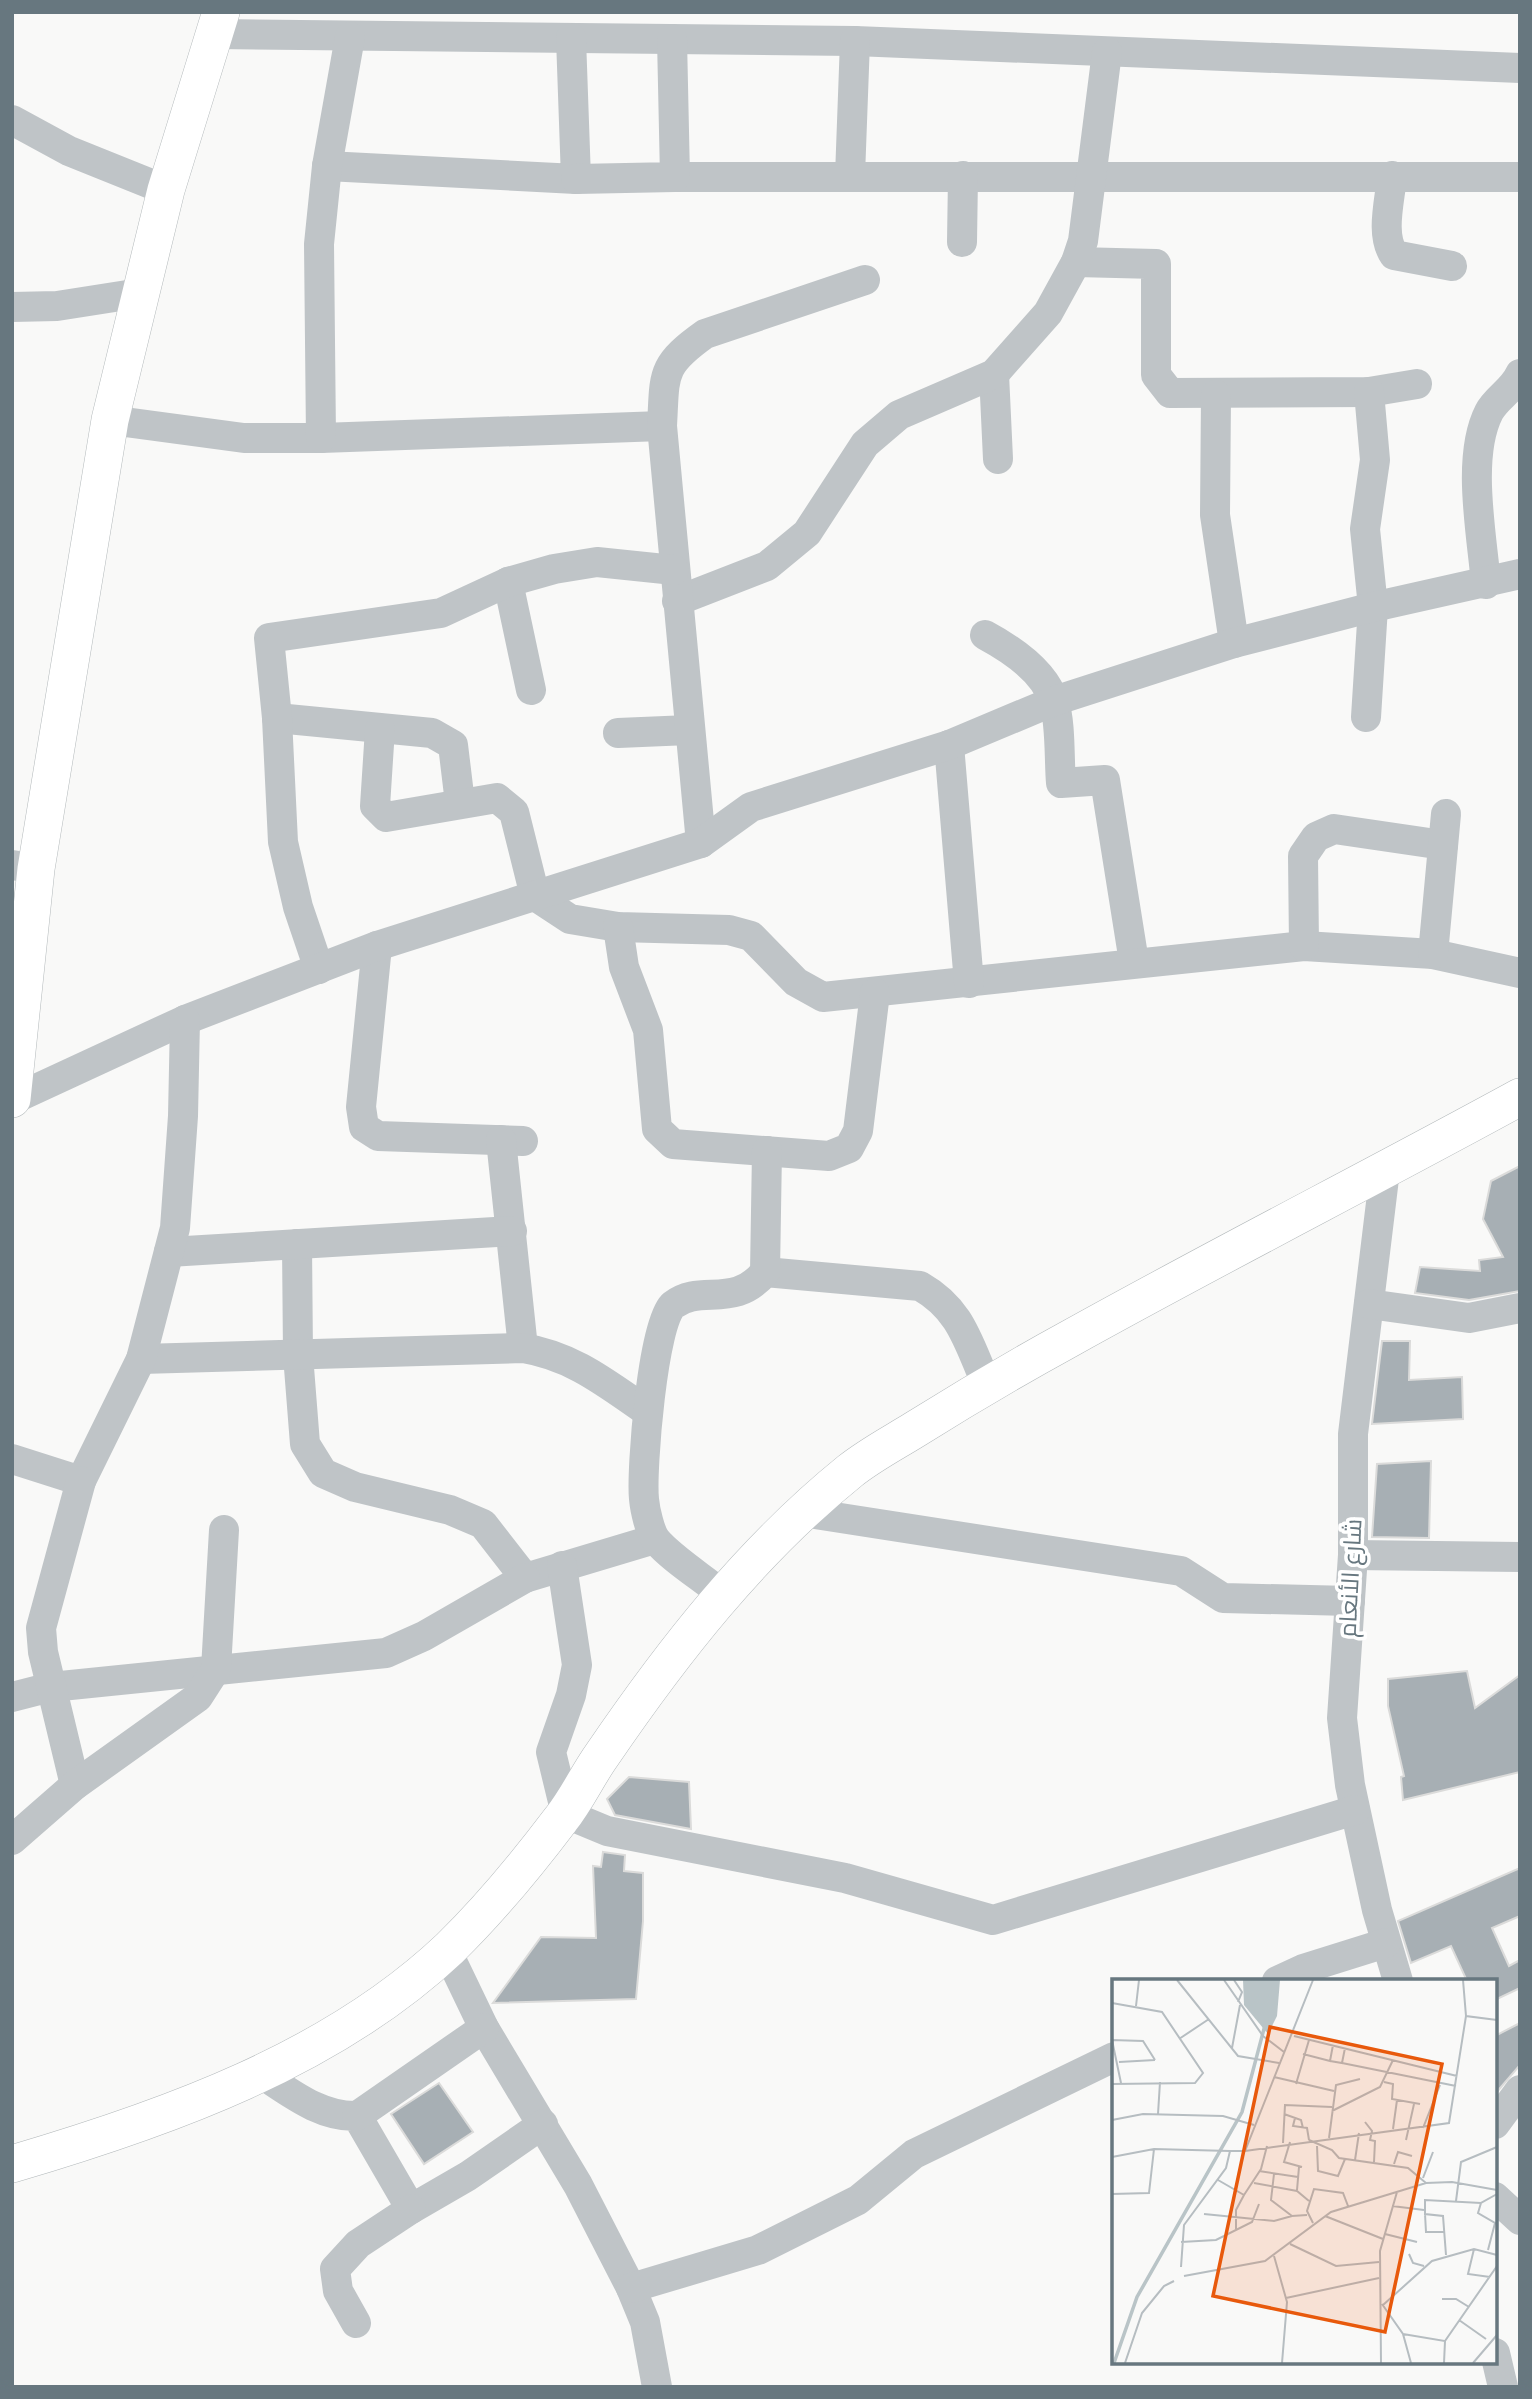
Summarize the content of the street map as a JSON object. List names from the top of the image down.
{
  "streets": {
    "street": ["شارع الأنعام"]
  }
}
